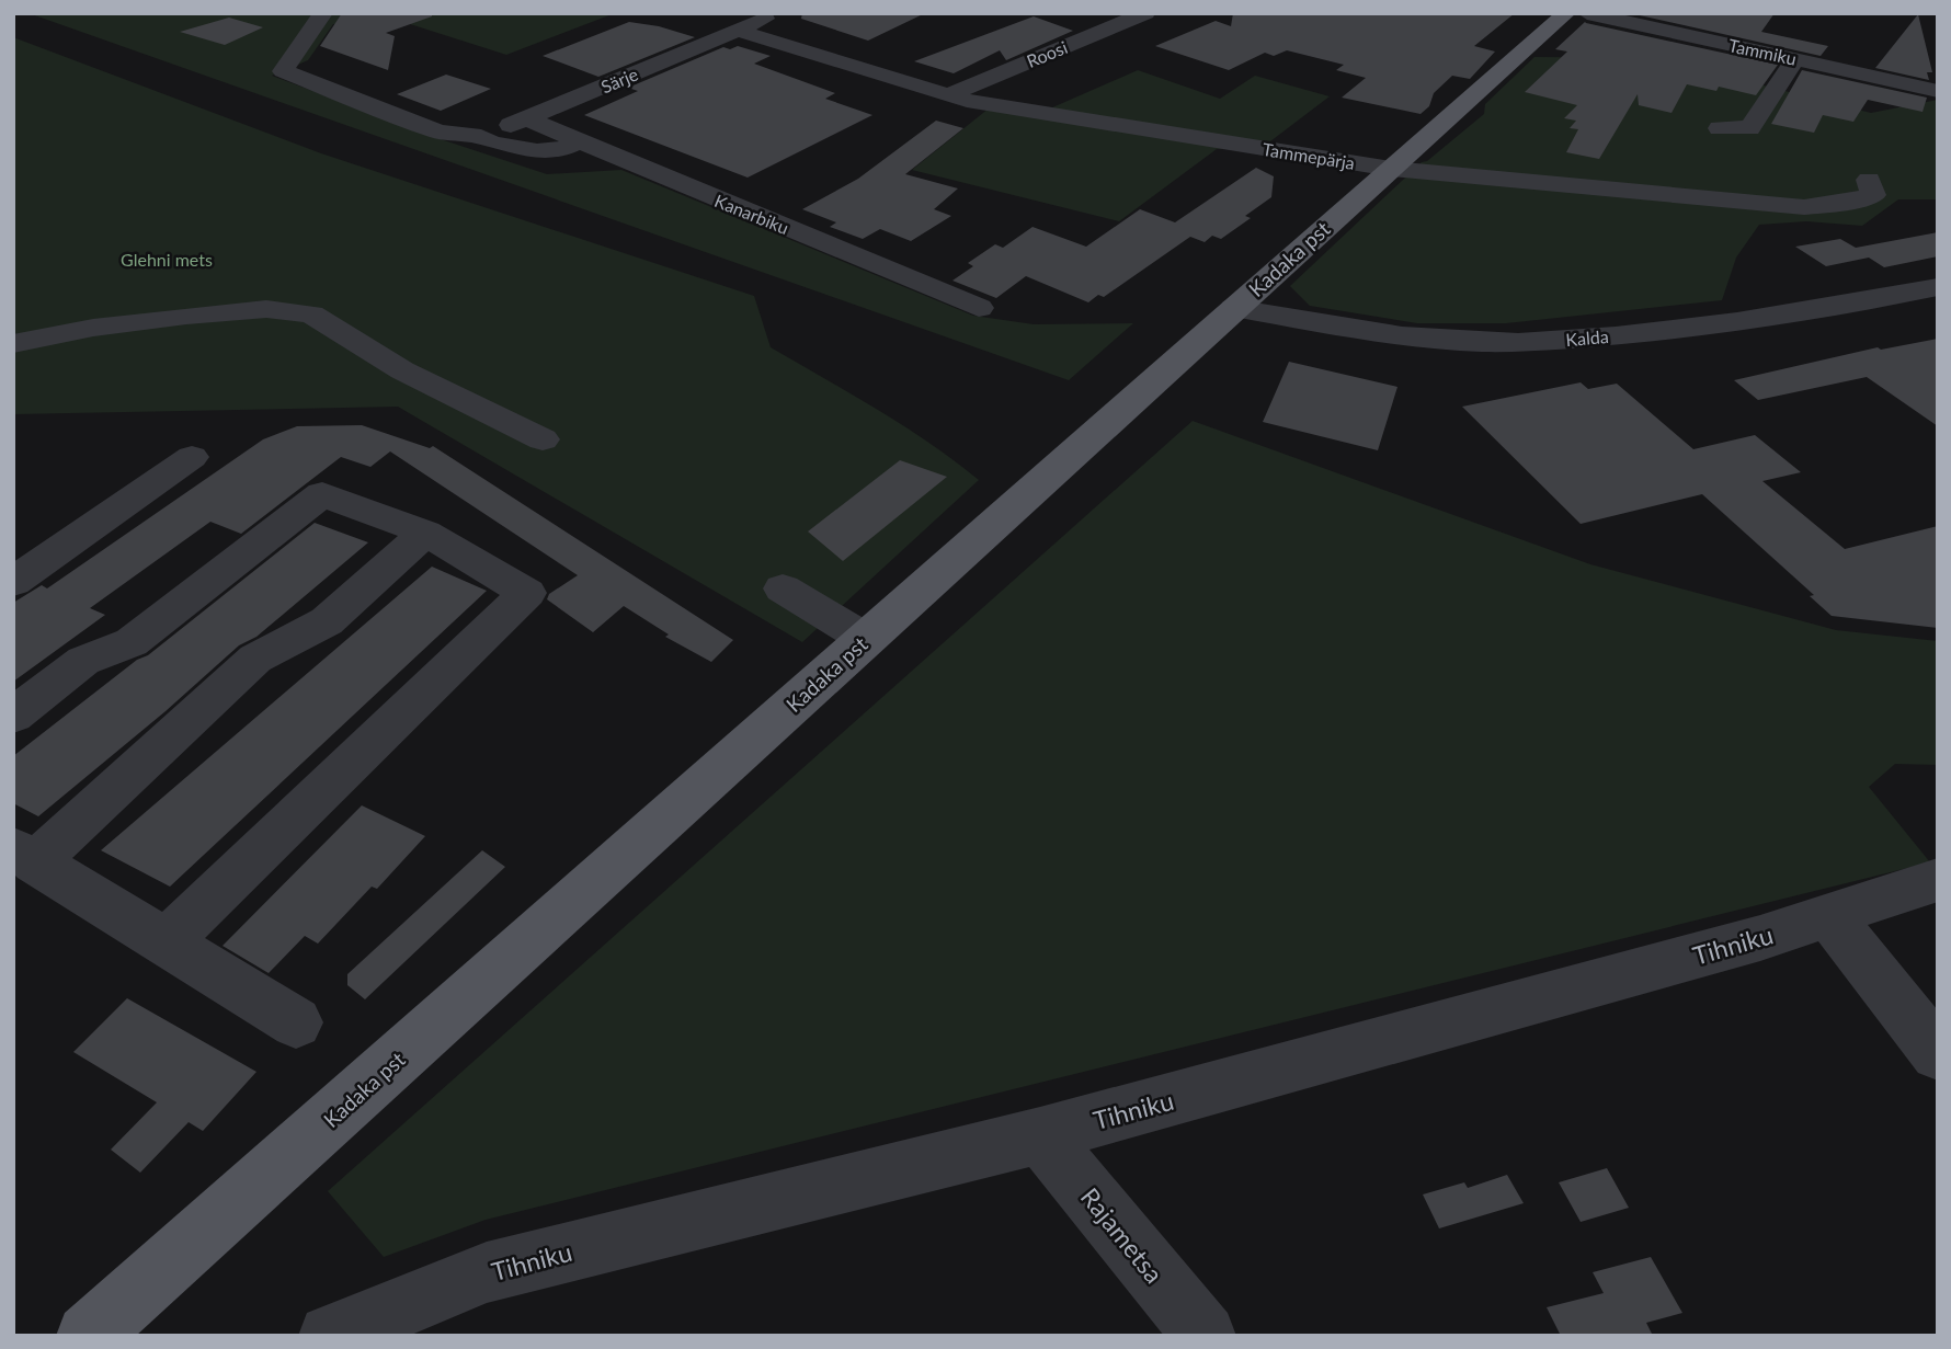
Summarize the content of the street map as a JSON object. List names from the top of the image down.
{
  "streets": {
    "main road": ["Kadaka pst"],
    "street": [
      "Tammiku",
      "Roosi",
      "Särje",
      "Tammepärja",
      "Kanarbiku",
      "Kalda",
      "Tihniku",
      "Rajametsa"
    ]
  },
  "crossings": [
    ["Roosi", "Tammepärja"],
    ["Särje", "Tammepärja"],
    ["Särje", "Kanarbiku"],
    ["Tammepärja", "Kadaka pst"],
    ["Kadaka pst", "Kalda"],
    ["Tihniku", "Rajametsa"]
  ],
  "parks": ["Glehni mets"]
}
